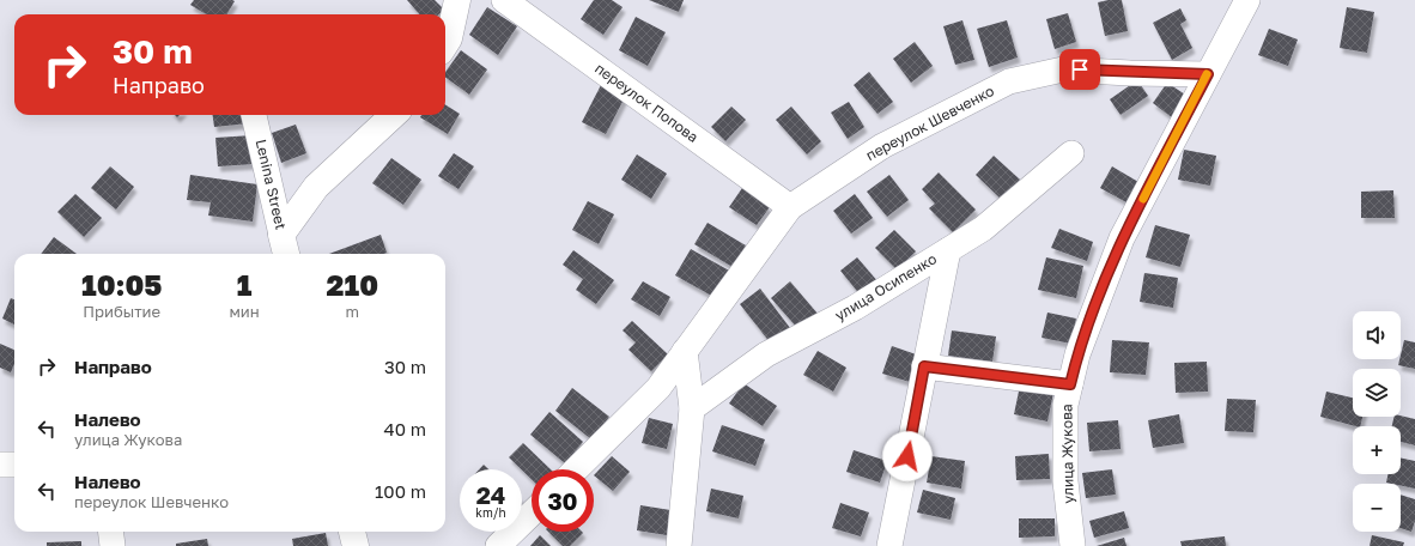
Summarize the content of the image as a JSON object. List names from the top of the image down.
{
  "streets": {
    "street": [
      "переулок Попова",
      "переулок Шевченко",
      "Lenina Street",
      "улица Осипенко",
      "улица Жукова"
    ]
  },
  "crossings": [
    ["переулок Попова", "переулок Шевченко"],
    ["переулок Шевченко", "улица Жукова"]
  ],
  "page": {
    "turn": ["30 m", "Направо"],
    "eta": [
      "10:05",
      "Прибытие",
      "1",
      "мин",
      "210",
      "m"
    ],
    "map_buttons": ["+", "−"],
    "list": [
      {
        "name": "Направо",
        "value": "30 m"
      },
      {
        "name": "Налево",
        "note": "улица Жукова",
        "value": "40 m"
      },
      {
        "name": "Налево",
        "note": "переулок Шевченко",
        "value": "100 m"
      }
    ],
    "speed": "24 km/h",
    "limit": "30"
  }
}
